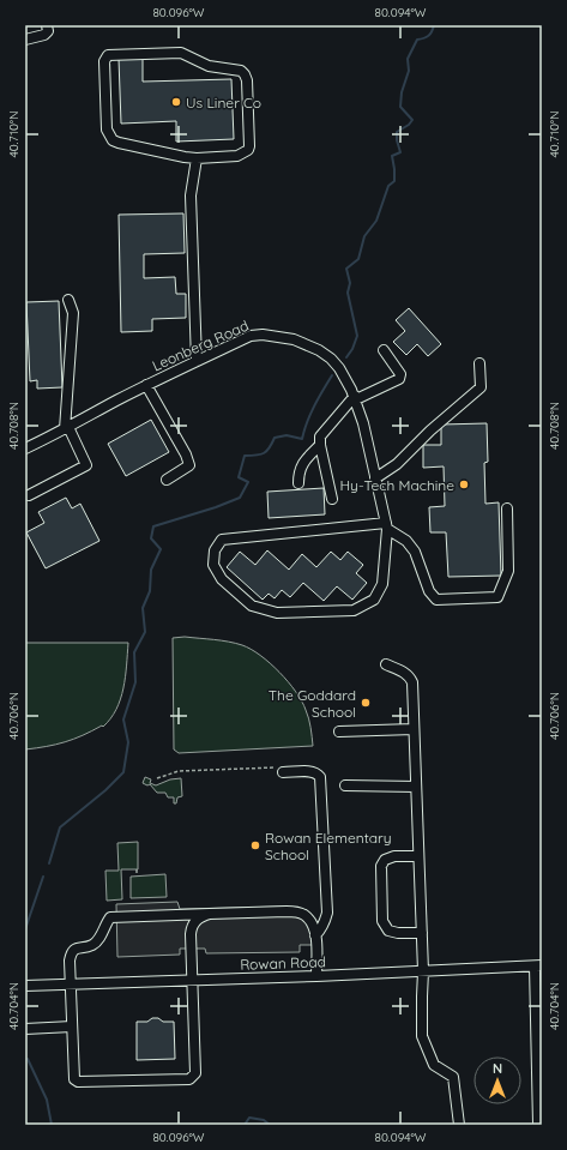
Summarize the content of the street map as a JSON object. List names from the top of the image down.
{
  "streets": {
    "street": ["Leonberg Road", "Rowan Road"]
  },
  "places": [
    "Us Liner Co",
    "Hy-Tech Machine",
    "The Goddard School",
    "Rowan Elementary School"
  ],
  "north": "top",
  "coordinates": [
    "80.096°W",
    "80.094°W",
    "40.710°N",
    "40.708°N",
    "40.706°N",
    "40.704°N"
  ]
}
